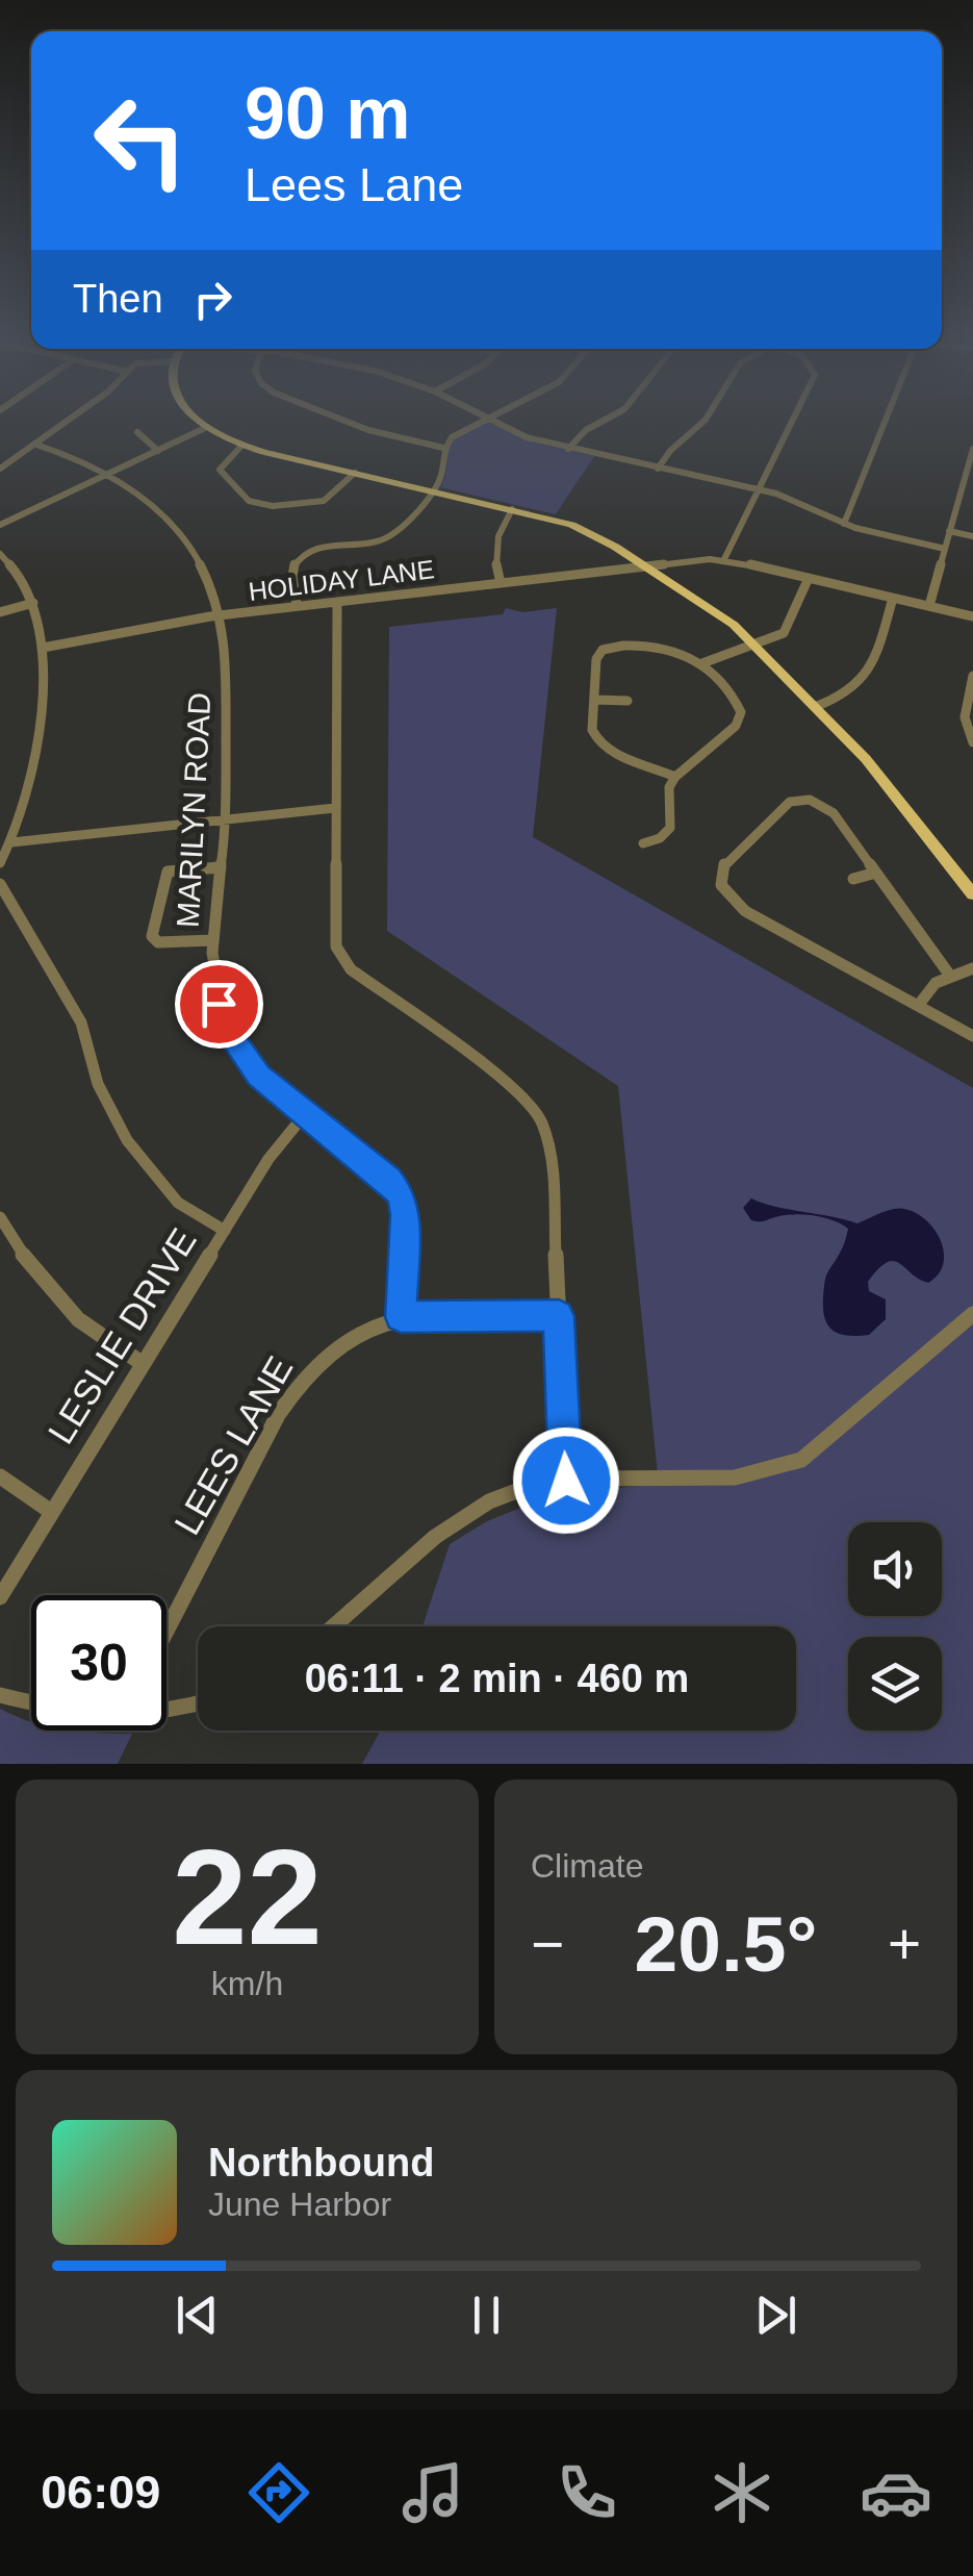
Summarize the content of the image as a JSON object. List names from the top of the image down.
{
  "streets": {
    "street": [
      "HOLIDAY LANE",
      "MARILYN ROAD",
      "LESLIE DRIVE",
      "LEES LANE"
    ]
  },
  "crossings": [
    ["HOLIDAY LANE", "MARILYN ROAD"],
    ["MARILYN ROAD", "LESLIE DRIVE"],
    ["MARILYN ROAD", "LEES LANE"]
  ],
  "page": {
    "turn": ["90 m", "Lees Lane"],
    "then": "Then",
    "limit": "30",
    "trip": "06:11 · 2 min · 460 m",
    "tile": [
      ["22", "km/h"],
      "Climate"
    ],
    "heat": ["−", "20.5°", "+"],
    "song": ["Northbound", "June Harbor"],
    "tabs": "06:09"
  }
}
